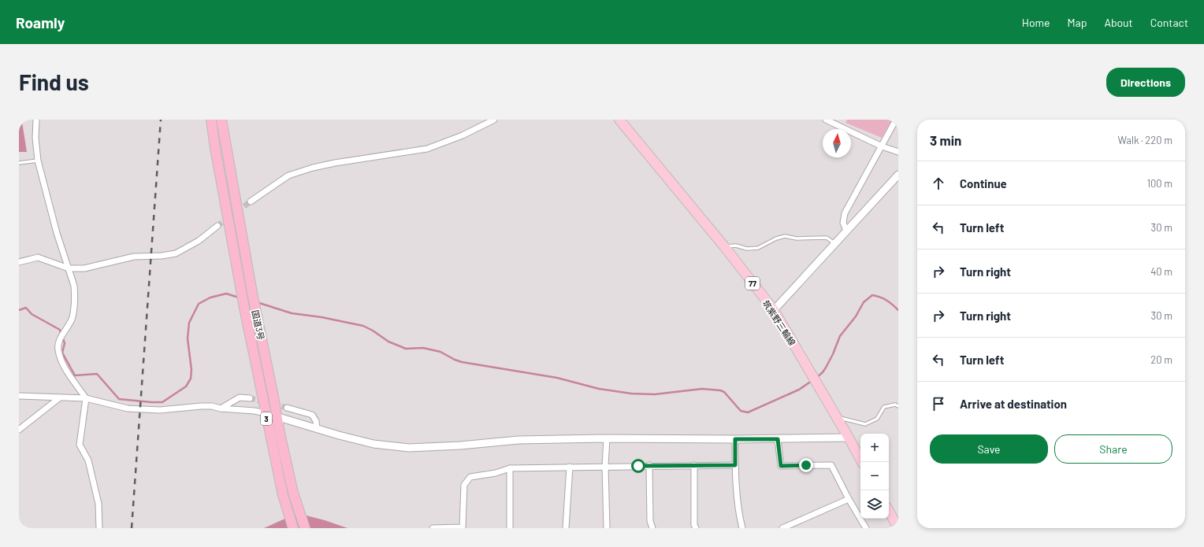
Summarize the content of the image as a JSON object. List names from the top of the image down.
{
  "streets": {
    "highway": ["国道3号", "3"],
    "main road": ["77", "筑紫野三輪線"]
  },
  "north": "top",
  "page": {
    "header": "Roamly",
    "nav": [
      "Home",
      "Map",
      "About",
      "Contact"
    ],
    "buttons": [
      "Directions",
      ["Save", "Share"]
    ],
    "title": "Find us",
    "heading": ["3 min", "Walk · 220 m"],
    "list": [
      ["Continue", "100 m"],
      ["Turn left", "30 m"],
      ["Turn right", "40 m"],
      ["Turn right", "30 m"],
      ["Turn left", "20 m"],
      "Arrive at destination"
    ],
    "map_buttons": ["+", "−"]
  }
}
